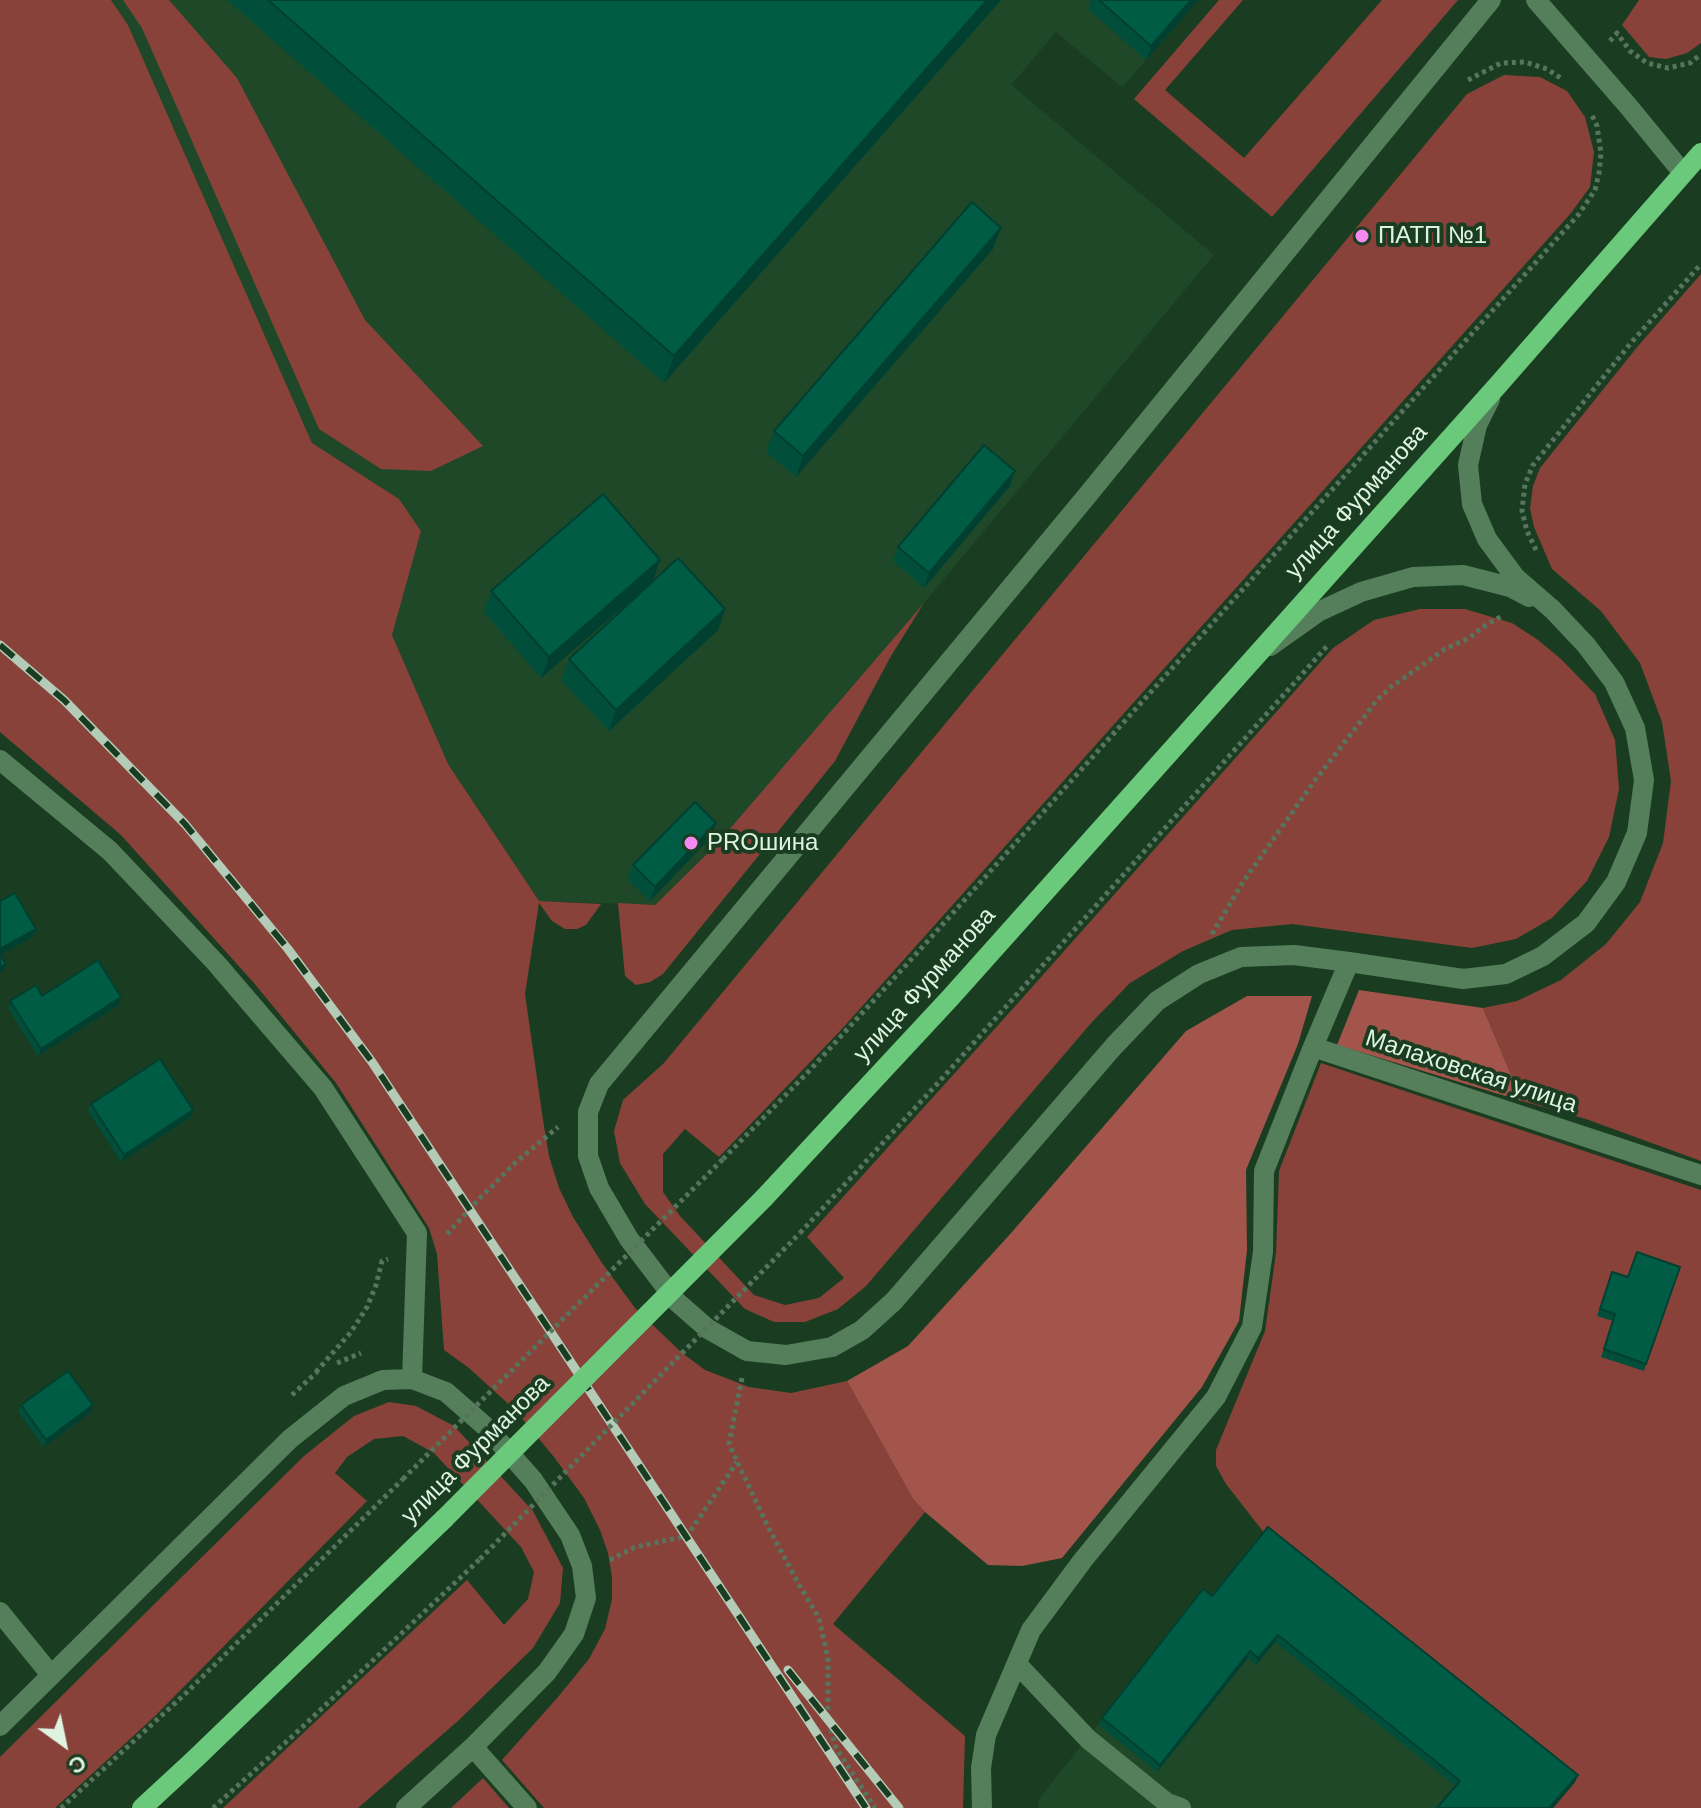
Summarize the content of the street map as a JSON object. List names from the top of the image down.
{
  "streets": {
    "main road": ["улица Фурманова"],
    "street": ["Малаховская улица"]
  },
  "places": ["ПАТП №1", "PROшина"],
  "north": "bottom right"
}
